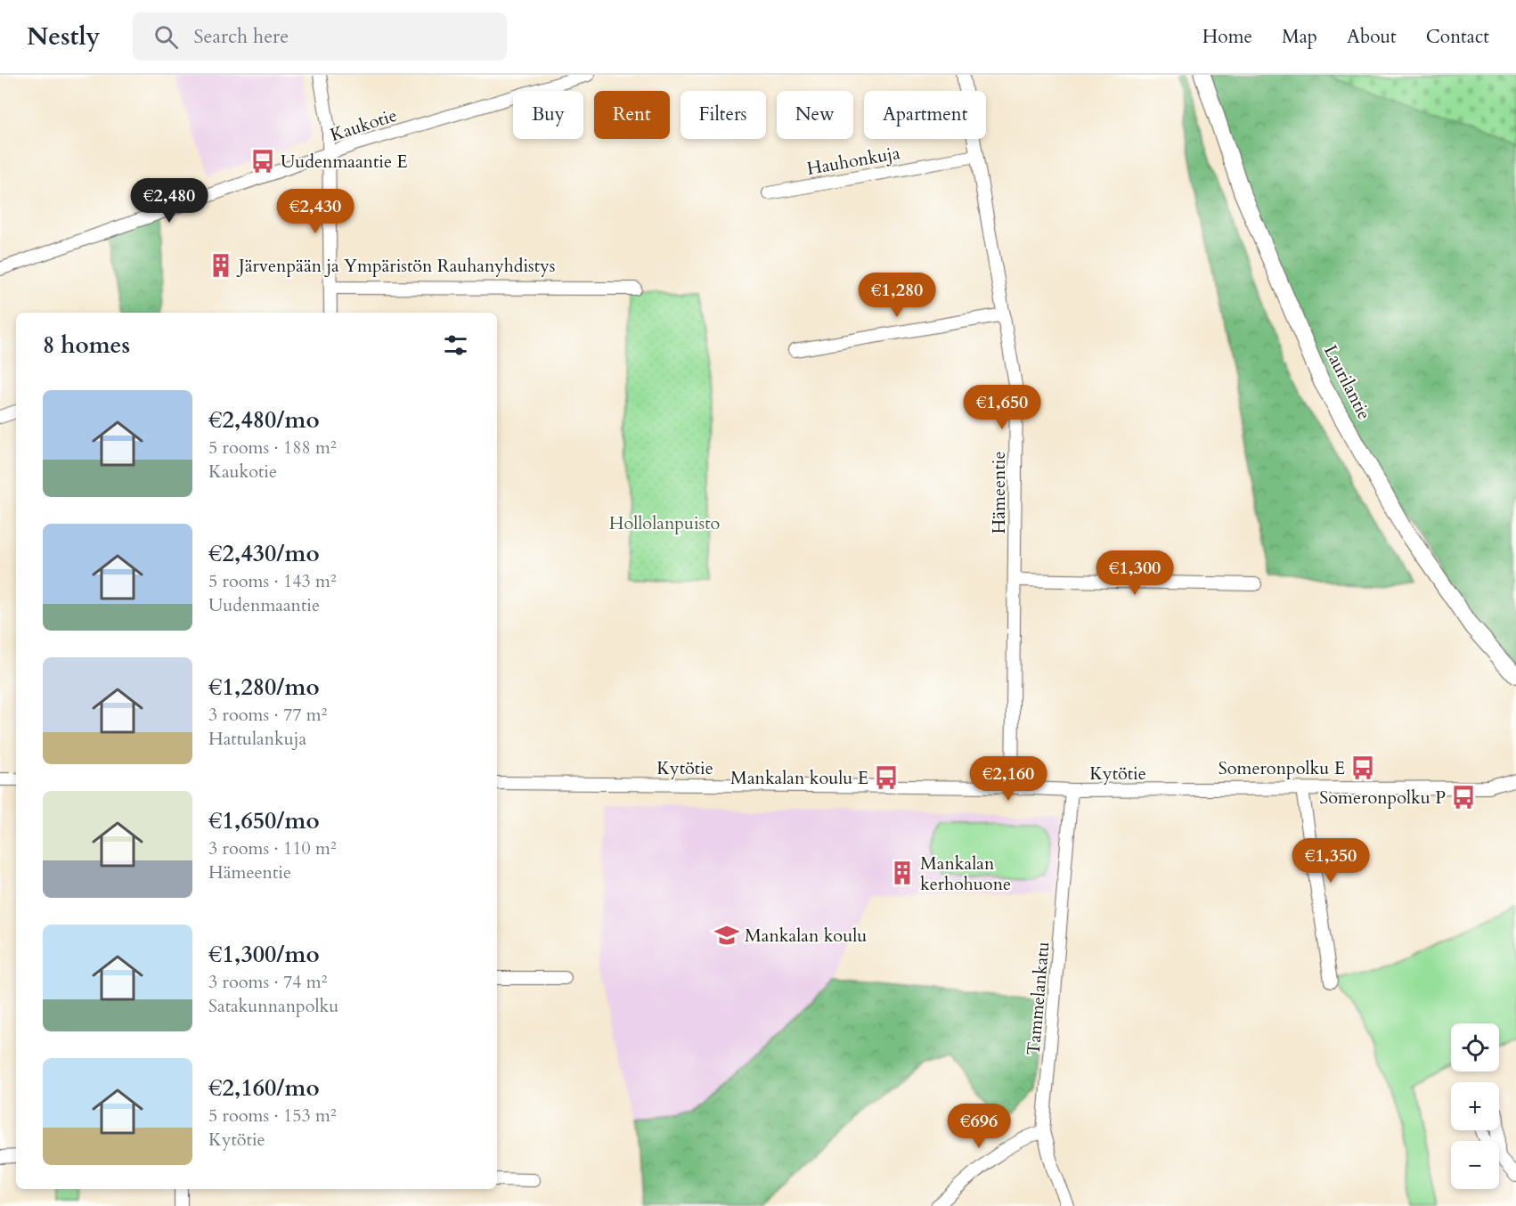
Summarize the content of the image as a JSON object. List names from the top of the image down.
{
  "streets": {
    "street": [
      "Kaukotie",
      "Hauhonkuja",
      "Laurilantie",
      "Hämeentie",
      "Kytötie",
      "Tammelankatu"
    ]
  },
  "crossings": [
    ["Hauhonkuja", "Hämeentie"],
    ["Hämeentie", "Kytötie"],
    ["Kytötie", "Tammelankatu"]
  ],
  "parks": ["Hollolanpuisto"],
  "places": {
    "bus stop": [
      "Uudenmaantie E",
      "Someronpolku E",
      "Mankalan koulu E",
      "Someronpolku P"
    ],
    "building": ["Järvenpään ja Ympäristön Rauhanyhdistys", "Mankalan kerhohuone"],
    "school or university": ["Mankalan koulu"]
  },
  "page": {
    "header": "Nestly",
    "search": "Search here",
    "nav": [
      "Home",
      "Map",
      "About",
      "Contact"
    ],
    "chip": [
      "Buy",
      "Rent",
      "Filters",
      "New",
      "Apartment"
    ],
    "price": [
      "€2,480",
      "€2,430",
      "€1,280",
      "€1,650",
      "€1,300",
      "€2,160",
      "€1,350",
      "€696"
    ],
    "heading": "8 homes",
    "list": [
      {
        "name": "€2,480/mo",
        "note": "5 rooms · 188 m² · Kaukotie"
      },
      {
        "name": "€2,430/mo",
        "note": "5 rooms · 143 m² · Uudenmaantie"
      },
      {
        "name": "€1,280/mo",
        "note": "3 rooms · 77 m² · Hattulankuja"
      },
      {
        "name": "€1,650/mo",
        "note": "3 rooms · 110 m² · Hämeentie"
      },
      {
        "name": "€1,300/mo",
        "note": "3 rooms · 74 m² · Satakunnanpolku"
      },
      {
        "name": "€2,160/mo",
        "note": "5 rooms · 153 m² · Kytötie"
      }
    ],
    "map_buttons": ["+", "−"]
  }
}
